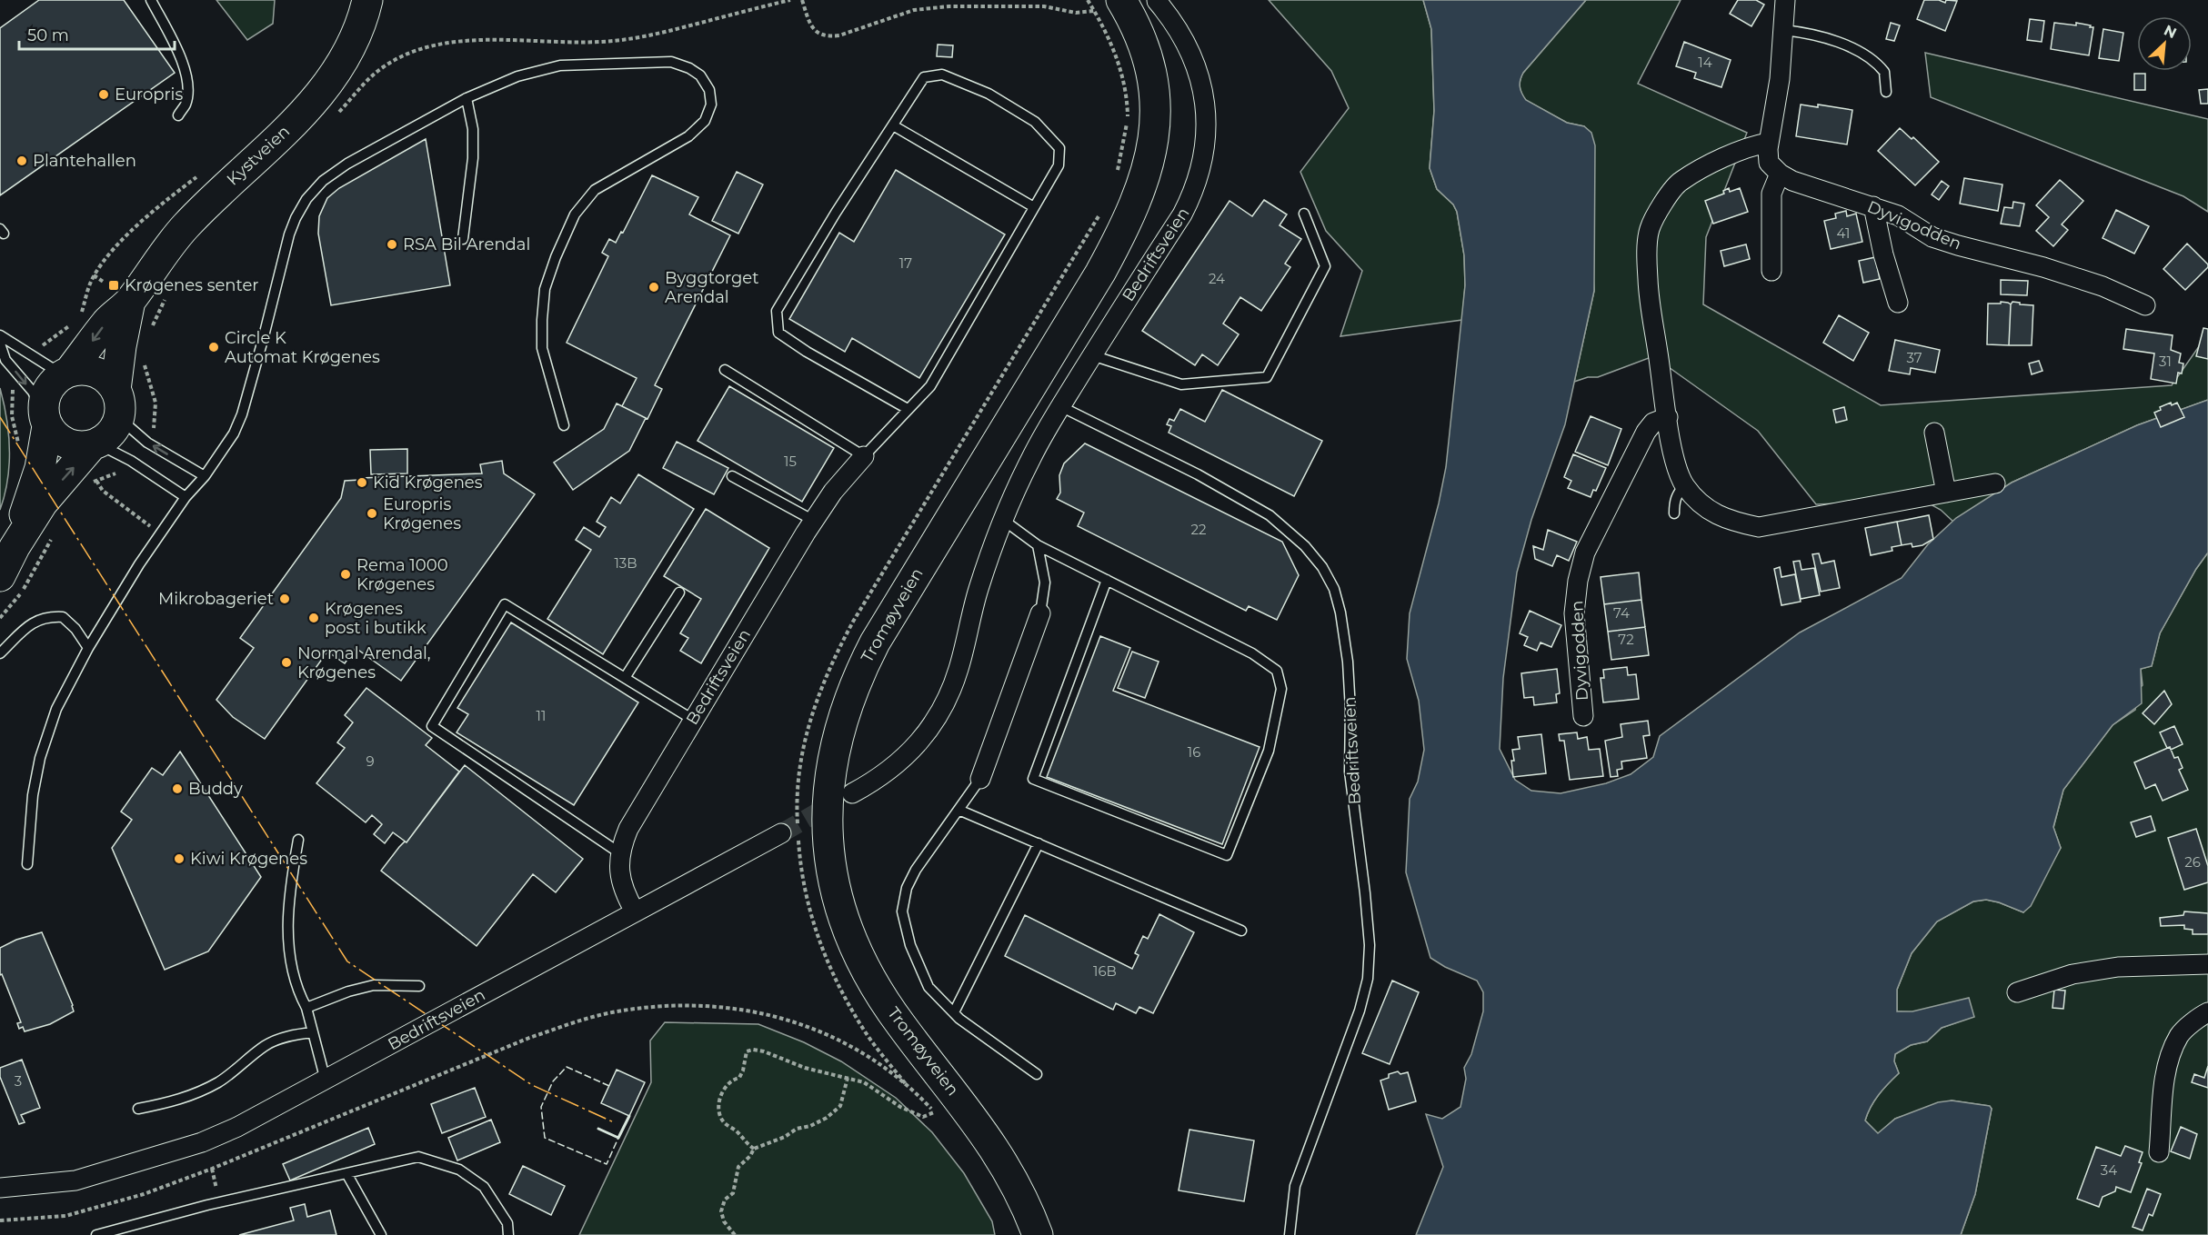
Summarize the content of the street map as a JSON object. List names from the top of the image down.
{
  "streets": {
    "main road": ["Kystveien", "Tromøyveien"],
    "street": ["Dyvigodden", "Bedriftsveien"]
  },
  "places": {
    "other": [
      "Europris",
      "Plantehallen",
      "RSA Bil Arendal",
      "Byggtorget Arendal",
      "Circle K Automat Krøgenes",
      "Kid Krøgenes",
      "Europris Krøgenes",
      "Rema 1000 Krøgenes",
      "Mikrobageriet",
      "Krøgenes post i butikk",
      "Normal Arendal, Krøgenes",
      "Buddy",
      "Kiwi Krøgenes"
    ],
    "transit": ["Krøgenes senter"]
  },
  "house_numbers": [
    "14",
    "41",
    "17",
    "24",
    "37",
    "31",
    "15",
    "22",
    "13B",
    "74",
    "72",
    "11",
    "16",
    "9",
    "26",
    "16B",
    "3",
    "34"
  ],
  "scale_bar": "50 m",
  "north": "top right"
}
